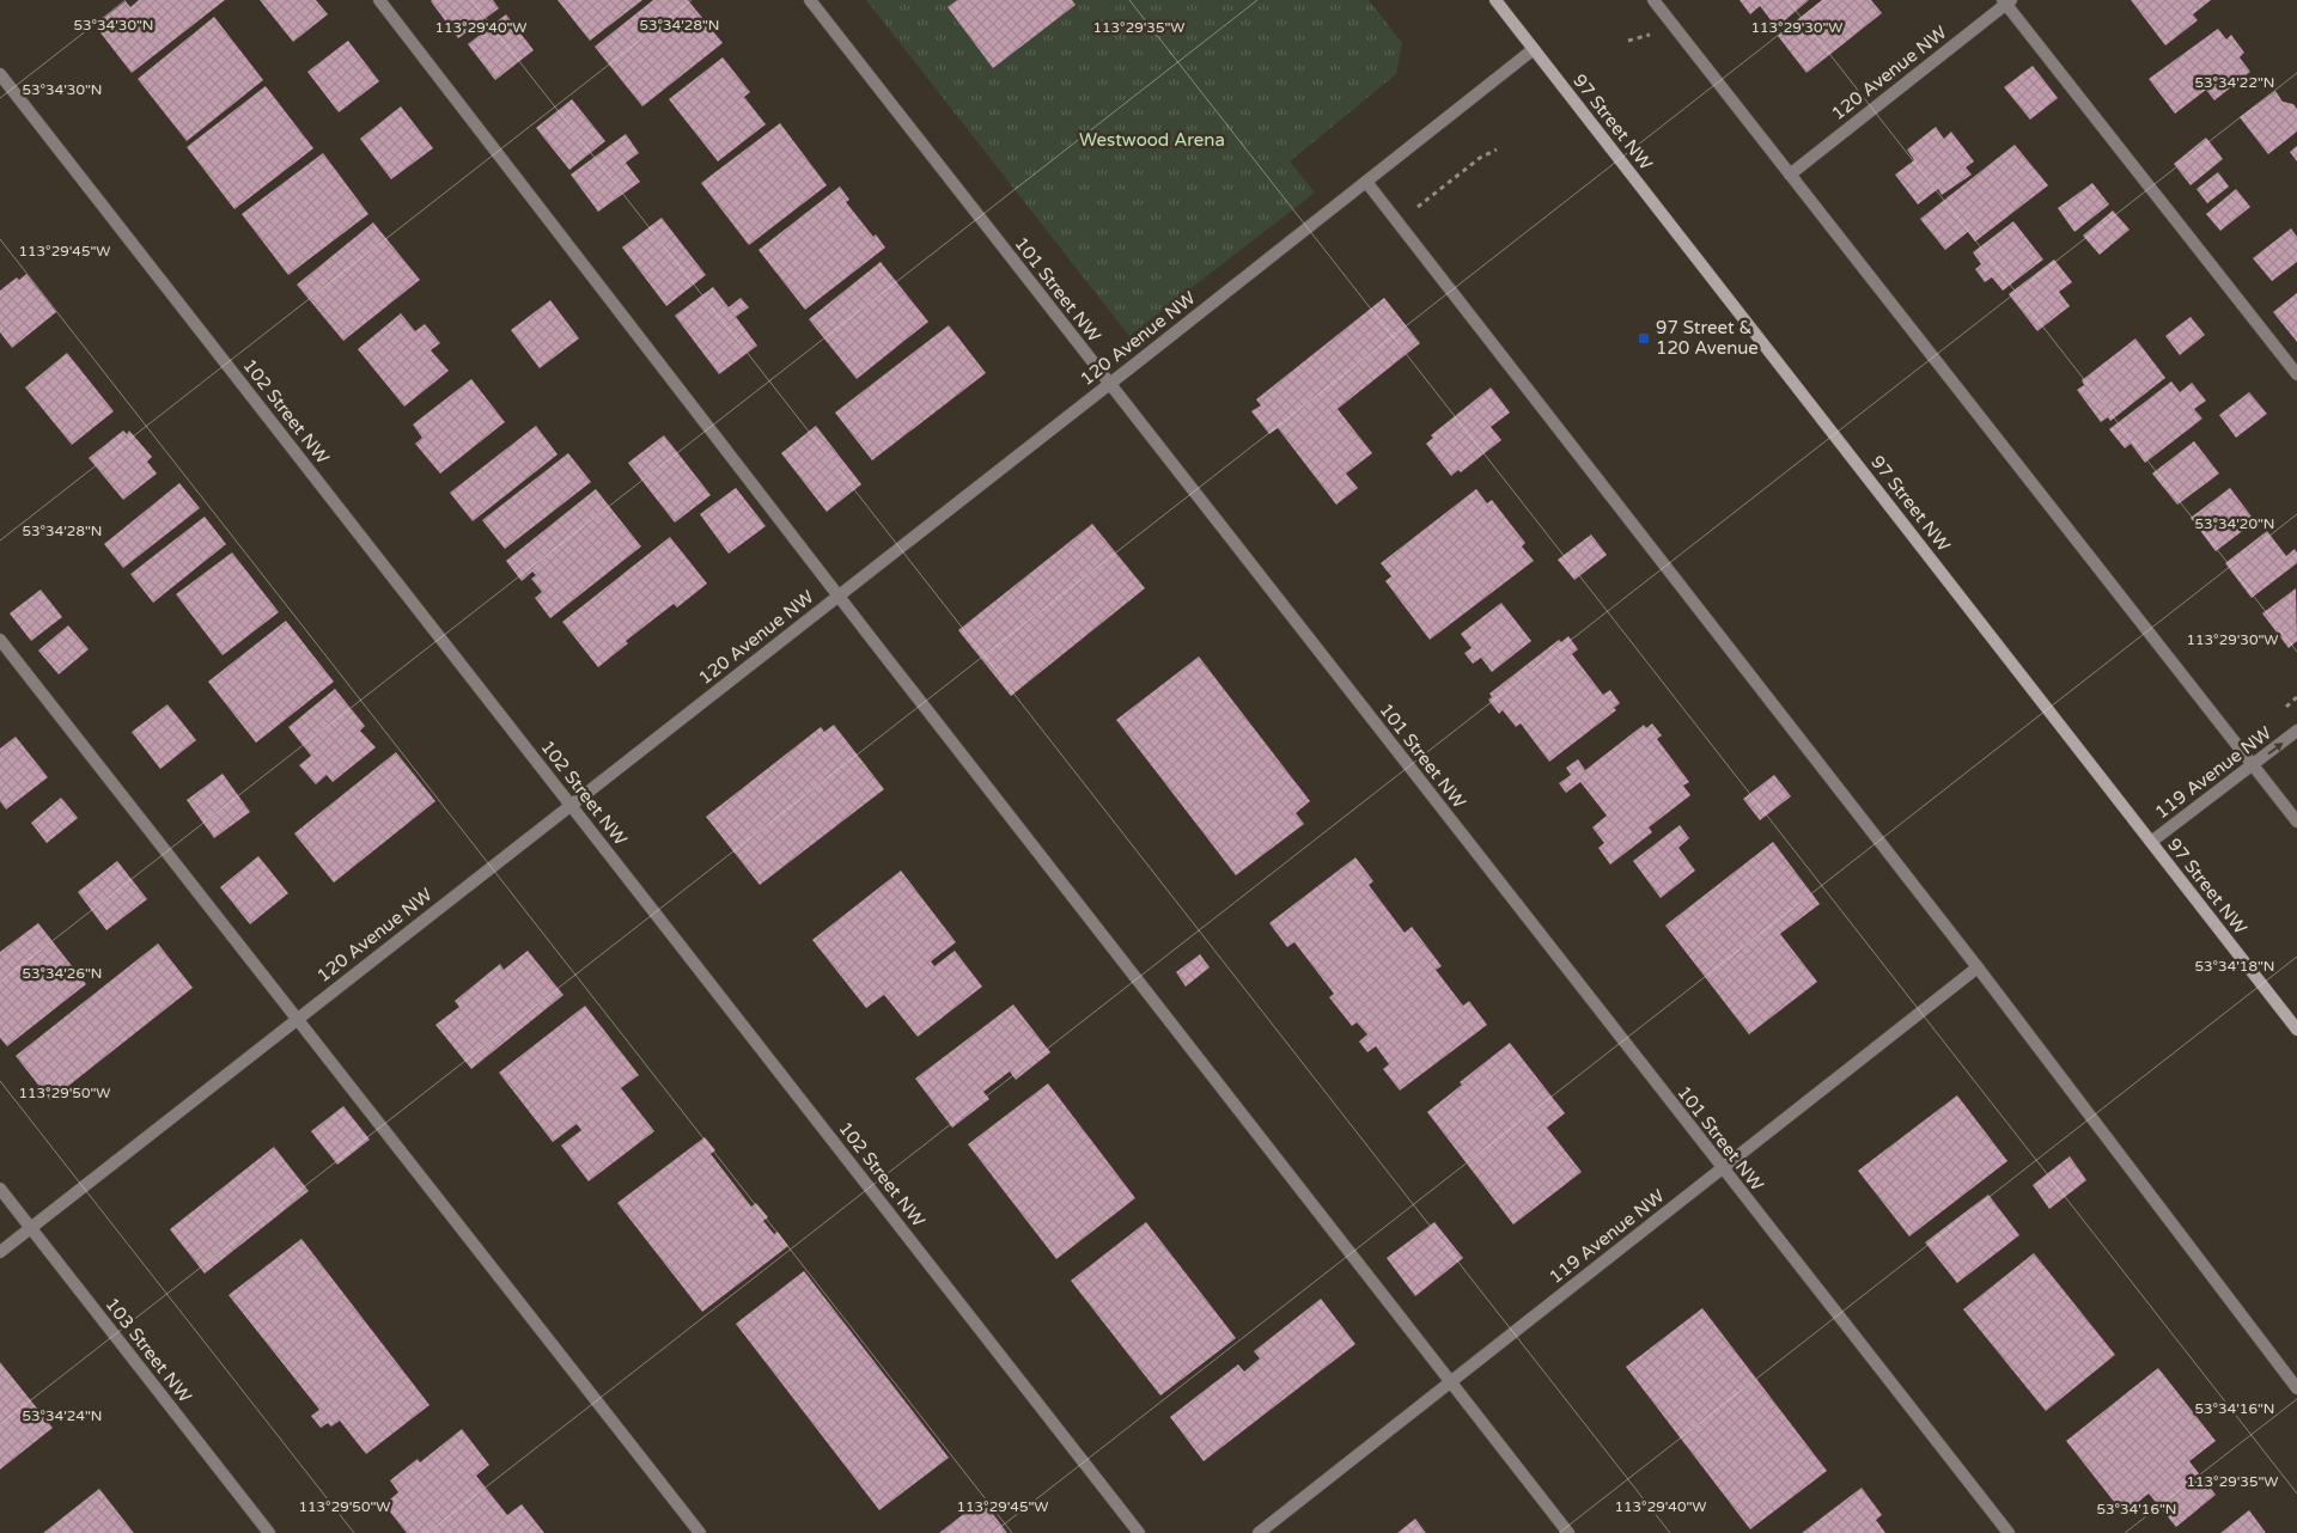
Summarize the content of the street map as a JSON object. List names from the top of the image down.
{
  "streets": {
    "main road": ["97 Street NW"],
    "street": [
      "120 Avenue NW",
      "101 Street NW",
      "102 Street NW",
      "119 Avenue NW",
      "103 Street NW"
    ]
  },
  "crossings": [
    ["120 Avenue NW", "97 Street NW"],
    ["120 Avenue NW", "101 Street NW"],
    ["120 Avenue NW", "102 Street NW"],
    ["120 Avenue NW", "103 Street NW"],
    ["97 Street NW", "119 Avenue NW"],
    ["101 Street NW", "119 Avenue NW"]
  ],
  "parks": ["Westwood Arena"],
  "places": {
    "transit": ["97 Street & 120 Avenue"]
  },
  "coordinates": [
    "53°34'30\"N",
    "53°34'28\"N",
    "113°29'40\"W",
    "113°29'35\"W",
    "113°29'30\"W",
    "53°34'22\"N",
    "113°29'45\"W",
    "53°34'20\"N",
    "53°34'18\"N",
    "53°34'26\"N",
    "113°29'50\"W",
    "53°34'16\"N",
    "53°34'24\"N"
  ]
}
